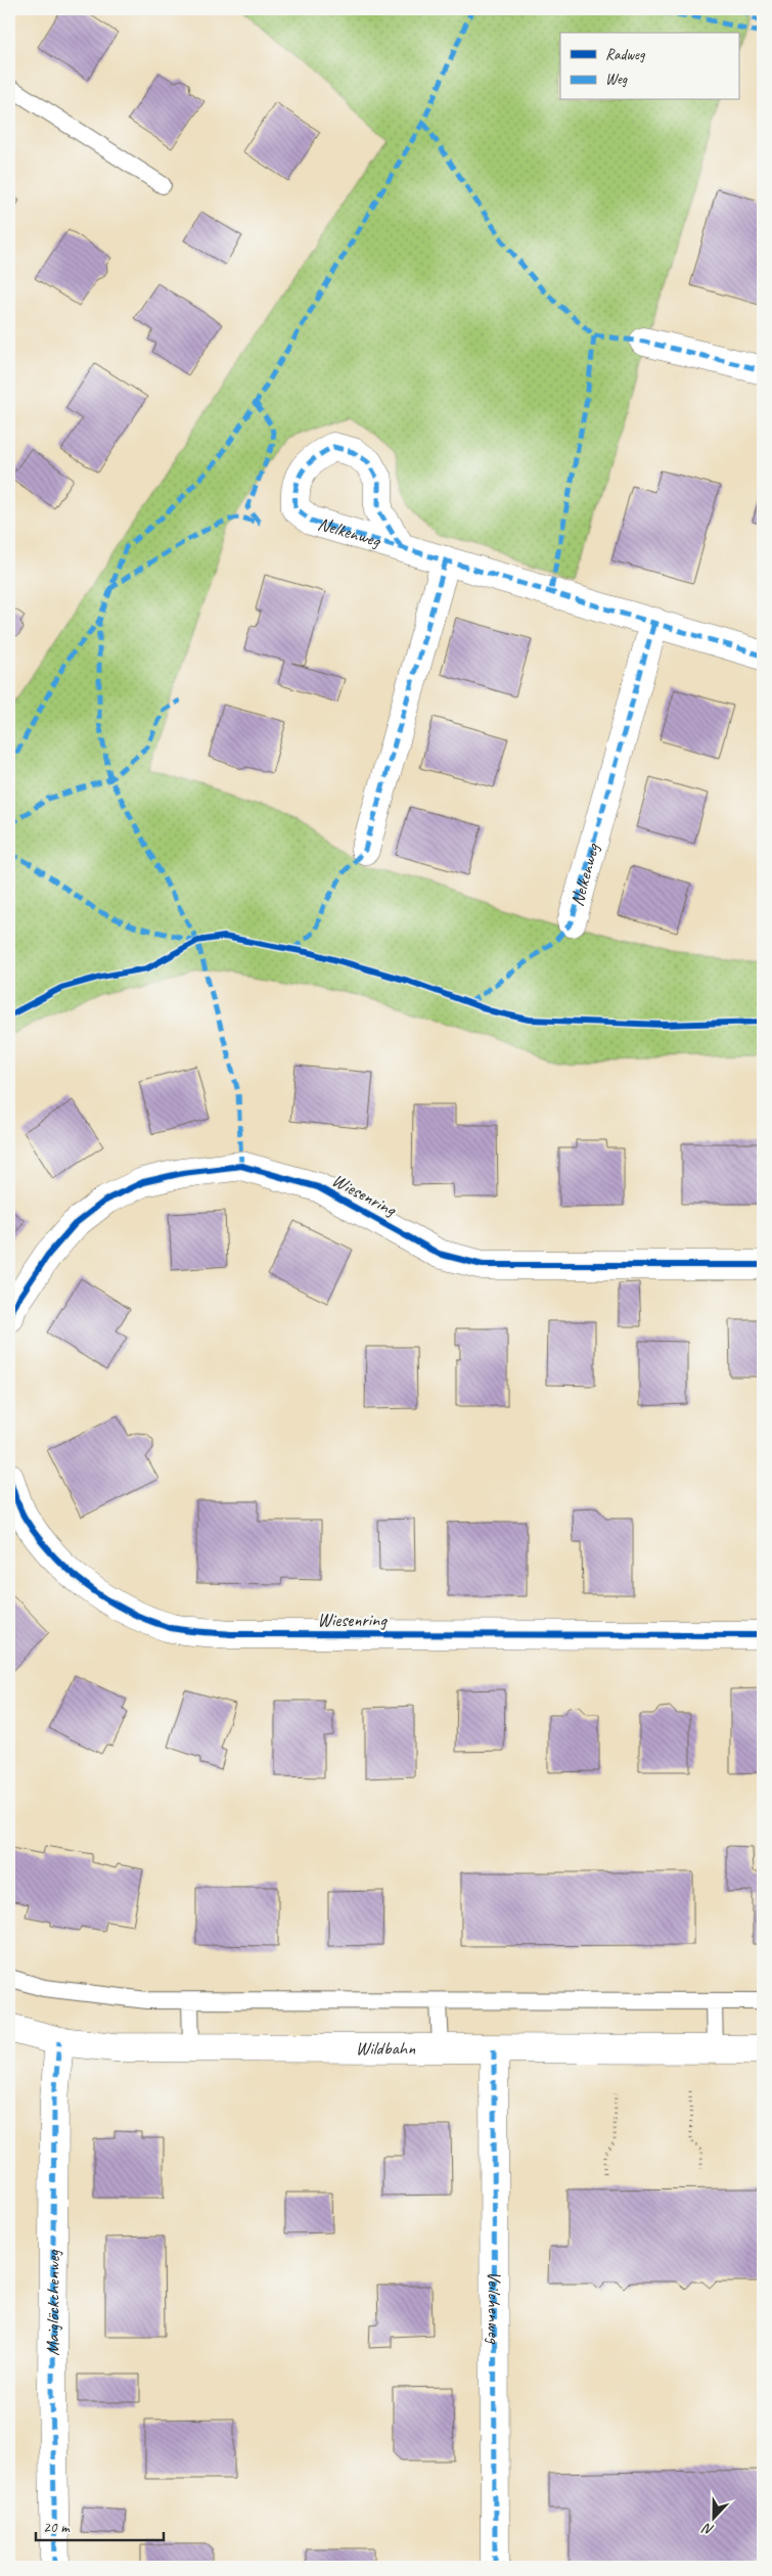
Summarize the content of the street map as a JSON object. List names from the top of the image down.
{
  "streets": {
    "street": [
      "Nelkenweg",
      "Wiesenring",
      "Wildbahn",
      "Maiglöckchenweg",
      "Veilchenweg"
    ]
  },
  "crossings": [
    ["Wildbahn", "Maiglöckchenweg"],
    ["Wildbahn", "Veilchenweg"]
  ],
  "legend": ["Radweg", "Weg"],
  "scale_bar": "20 m",
  "north": "bottom"
}
